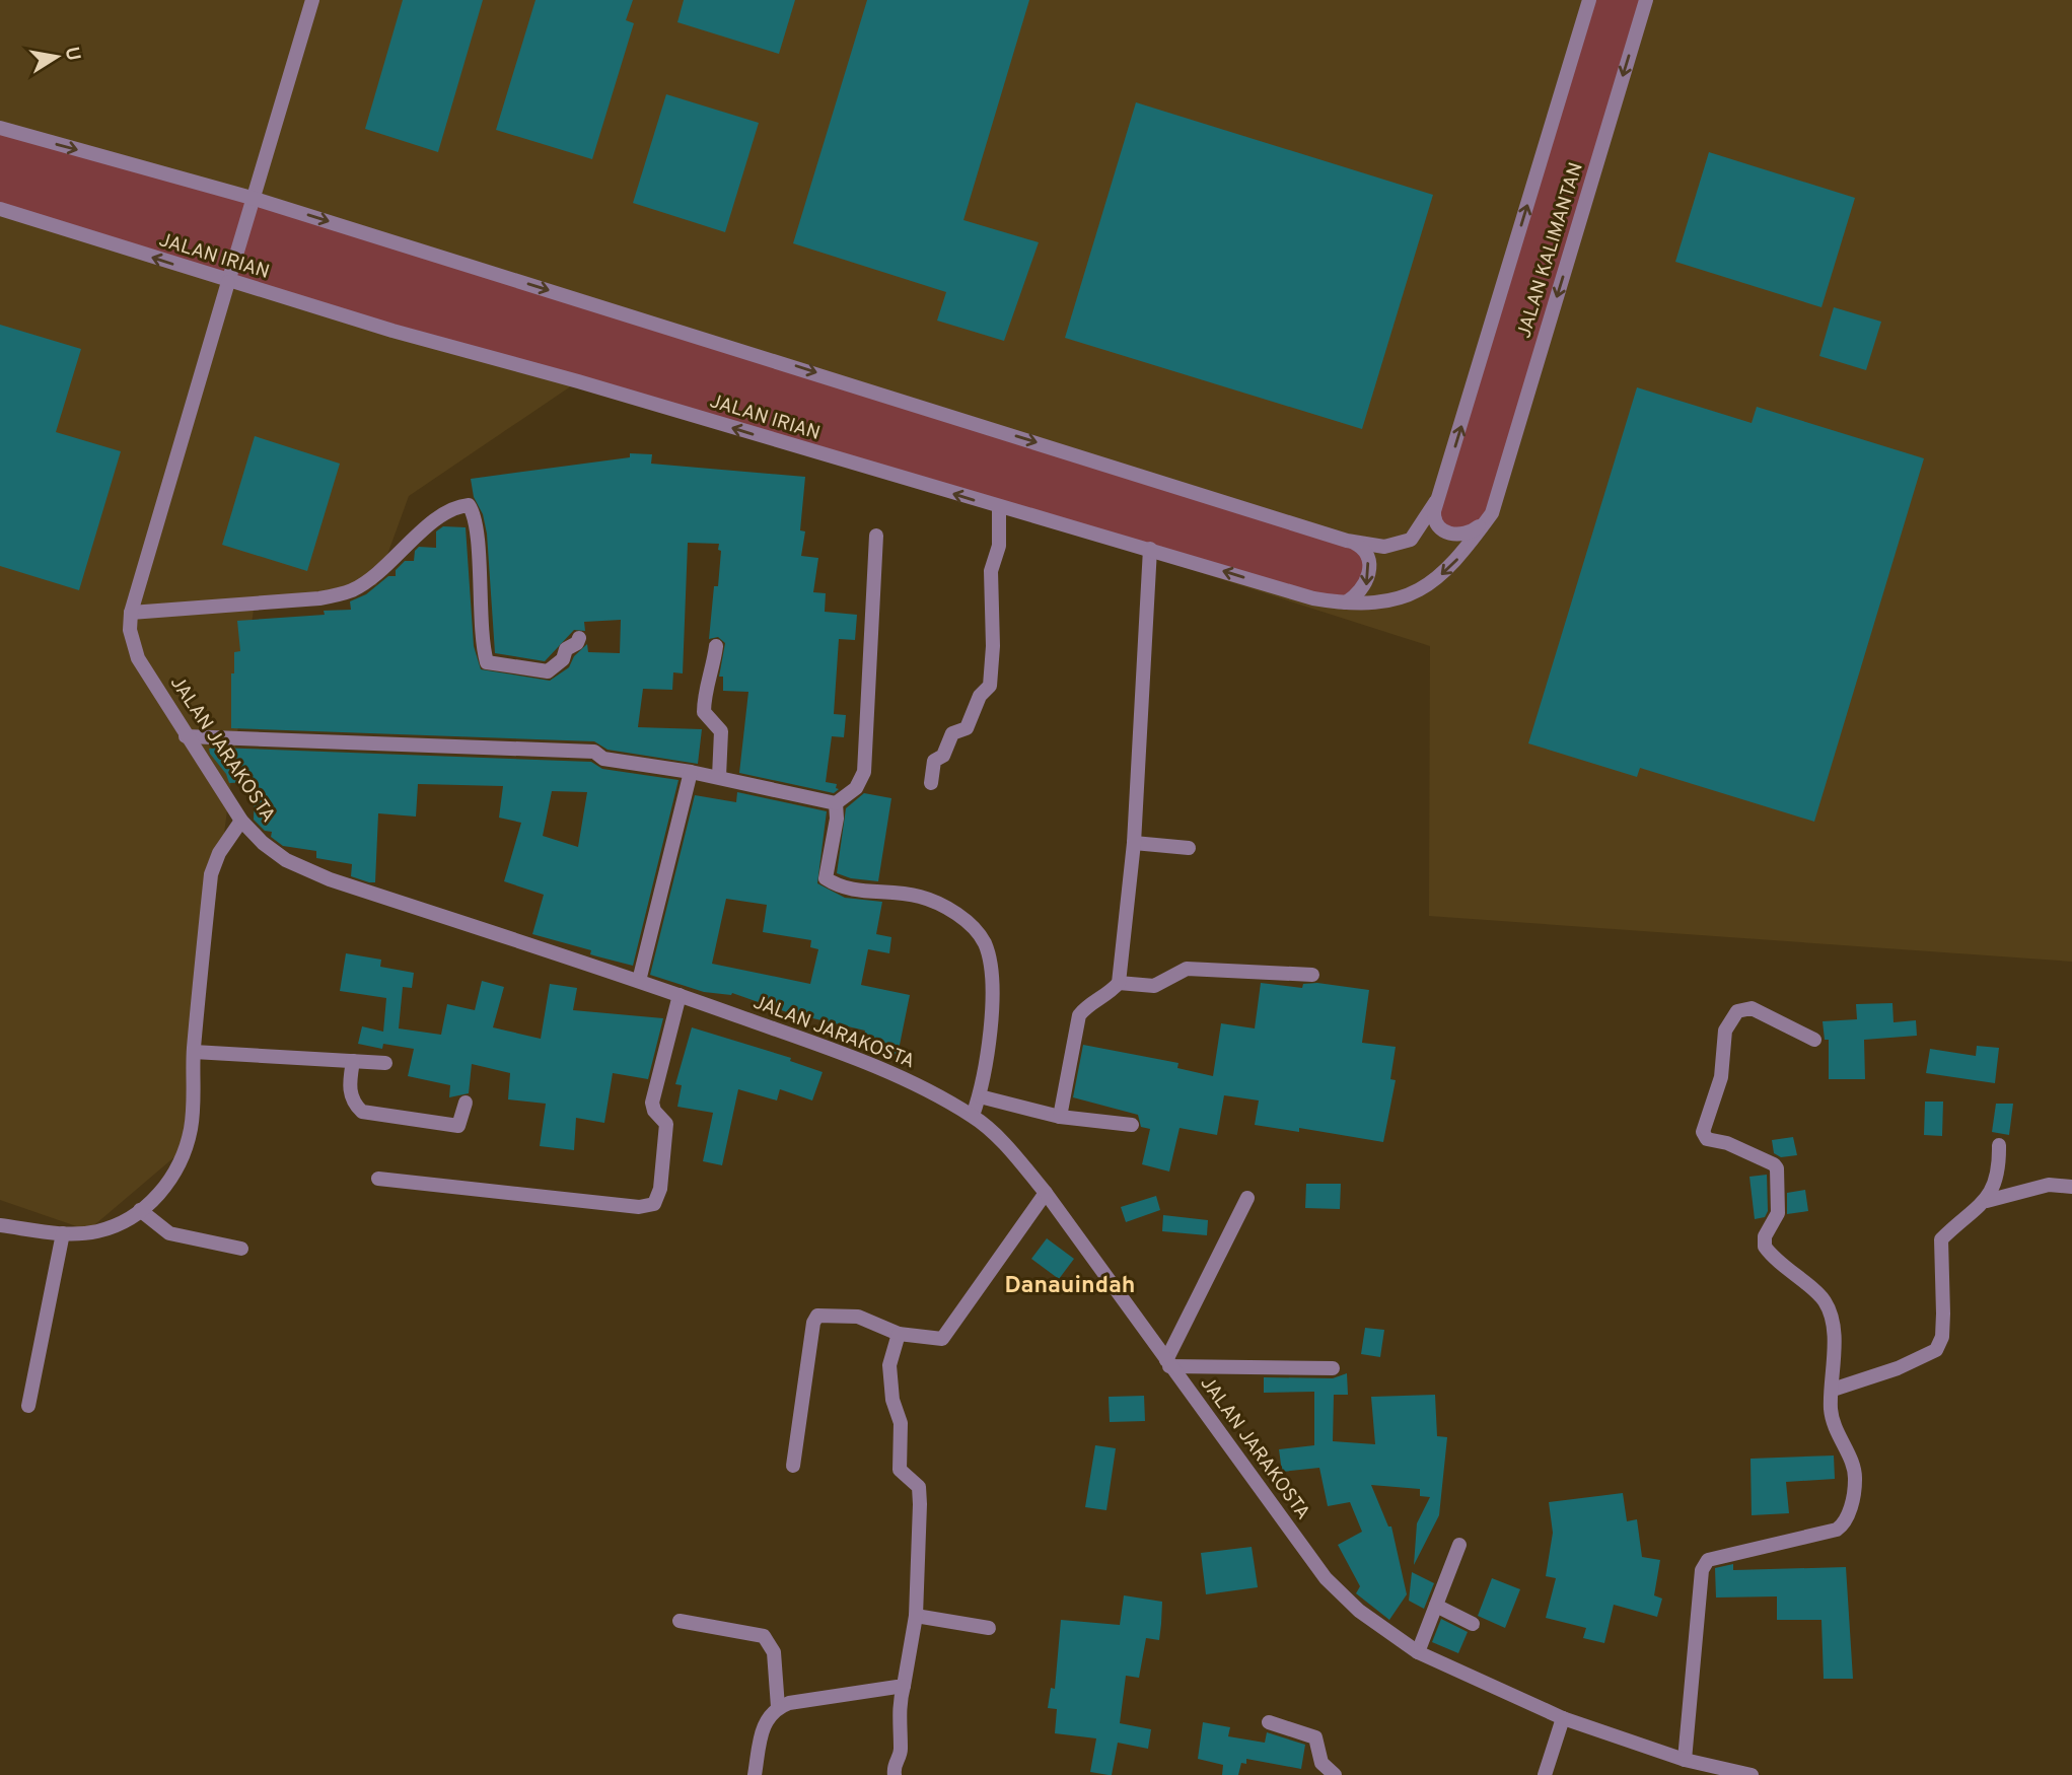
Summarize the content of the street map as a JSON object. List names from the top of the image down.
{
  "streets": {
    "street": ["JALAN KALIMANTAN", "JALAN IRIAN", "JALAN JARAKOSTA"]
  },
  "crossings": [
    ["JALAN KALIMANTAN", "JALAN IRIAN"],
    ["JALAN IRIAN", "JALAN JARAKOSTA"]
  ],
  "districts": ["Danauindah"],
  "north": "right"
}
